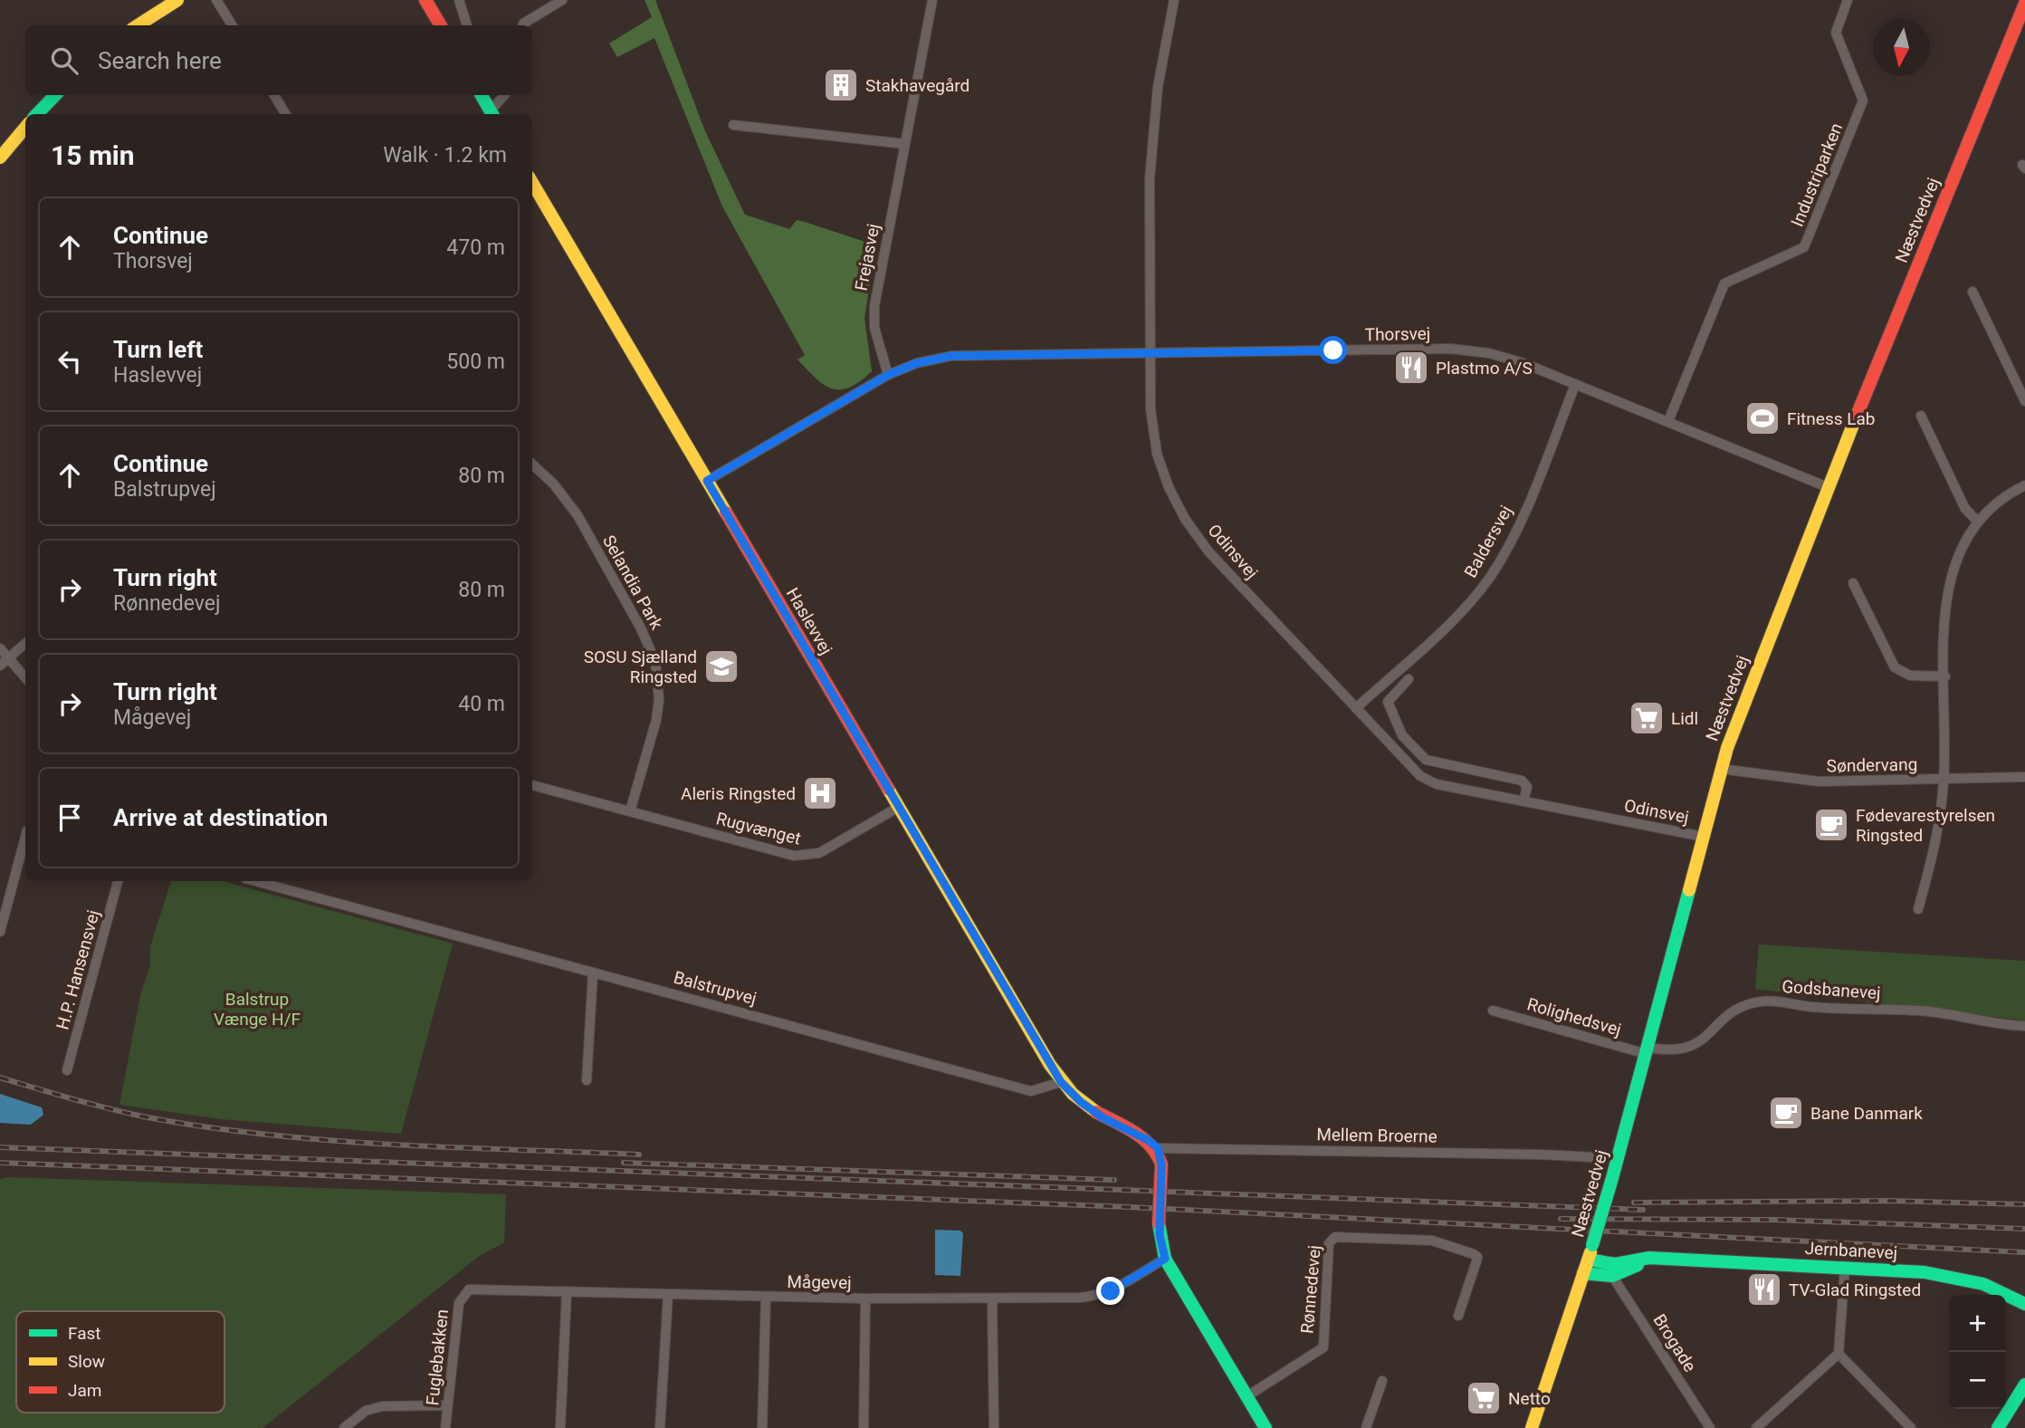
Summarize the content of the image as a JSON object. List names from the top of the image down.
{
  "streets": {
    "main road": ["Næstvedvej", "Haslevvej", "Jernbanevej"],
    "street": [
      "Industriparken",
      "Frejasvej",
      "Thorsvej",
      "Baldersvej",
      "Odinsvej",
      "Selandia Park",
      "Søndervang",
      "Rugvænget",
      "H.P. Hansensvej",
      "Balstrupvej",
      "Godsbanevej",
      "Rolighedsvej",
      "Mellem Broerne",
      "Mågevej",
      "Rønnedevej",
      "Brogade",
      "Fuglebakken"
    ]
  },
  "crossings": [
    ["Industriparken", "Thorsvej"],
    ["Næstvedvej", "Thorsvej"],
    ["Næstvedvej", "Odinsvej"],
    ["Næstvedvej", "Søndervang"],
    ["Næstvedvej", "Godsbanevej"],
    ["Næstvedvej", "Rolighedsvej"],
    ["Næstvedvej", "Jernbanevej"],
    ["Frejasvej", "Thorsvej"],
    ["Thorsvej", "Baldersvej"],
    ["Thorsvej", "Odinsvej"],
    ["Thorsvej", "Haslevvej"],
    ["Baldersvej", "Odinsvej"],
    ["Selandia Park", "Rugvænget"],
    ["Haslevvej", "Rugvænget"],
    ["Haslevvej", "Balstrupvej"],
    ["Godsbanevej", "Rolighedsvej"],
    ["Jernbanevej", "Brogade"],
    ["Mågevej", "Fuglebakken"]
  ],
  "parks": ["Balstrup Vænge H/F"],
  "places": {
    "building": ["Stakhavegård"],
    "restaurant": ["Plastmo A/S", "TV-Glad Ringsted"],
    "sports": ["Fitness Lab"],
    "school or university": ["SOSU Sjælland Ringsted"],
    "supermarket": ["Lidl", "Netto"],
    "hospital": ["Aleris Ringsted"],
    "cafe": ["Fødevarestyrelsen Ringsted", "Bane Danmark"]
  },
  "legend": ["Fast", "Slow", "Jam"],
  "north": "bottom",
  "page": {
    "search": "Search here",
    "heading": ["15 min", "Walk · 1.2 km"],
    "list": [
      ["Continue", "Thorsvej", "470 m"],
      ["Turn left", "Haslevvej", "500 m"],
      ["Continue", "Balstrupvej", "80 m"],
      ["Turn right", "Rønnedevej", "80 m"],
      ["Turn right", "Mågevej", "40 m"],
      "Arrive at destination"
    ],
    "map_buttons": ["+", "−"]
  }
}
